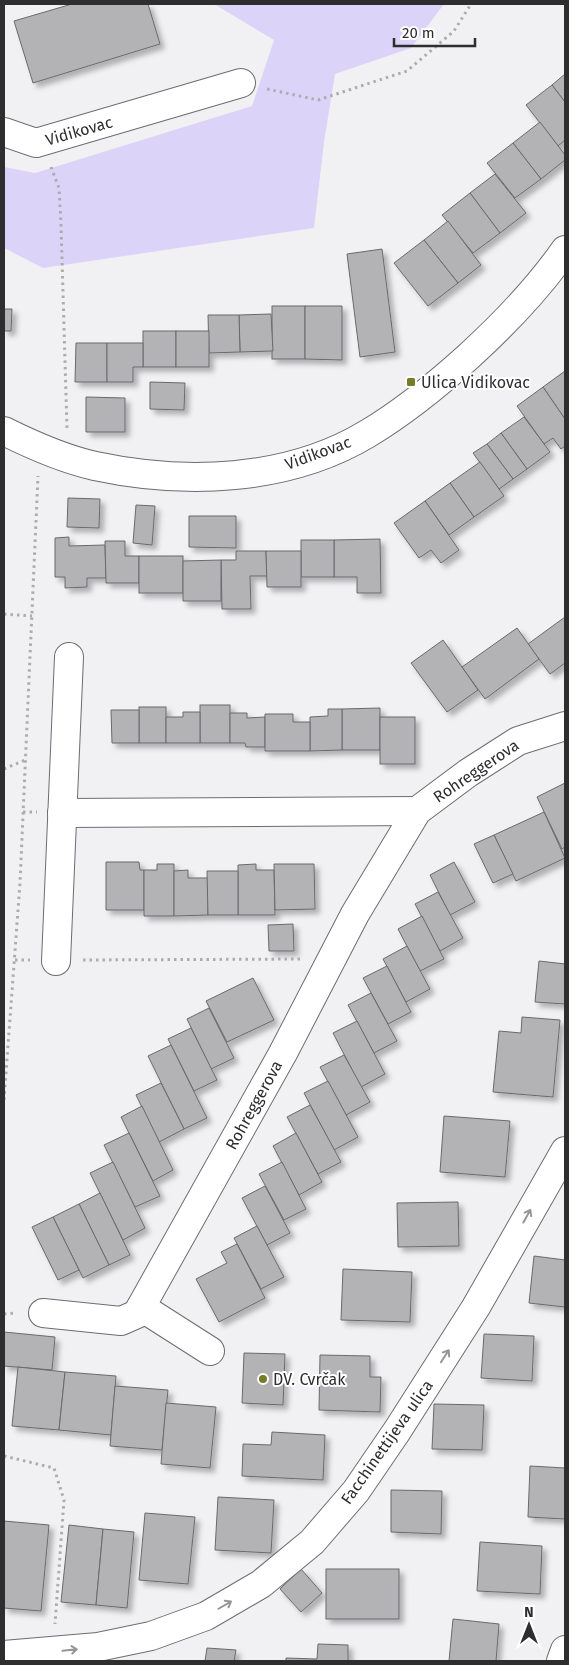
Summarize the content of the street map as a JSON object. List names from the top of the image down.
{
  "streets": {
    "street": ["Vidikovac", "Rohreggerova", "Facchinettijeva ulica"]
  },
  "one_way": ["Facchinettijeva ulica"],
  "places": {
    "transit": ["Ulica Vidikovac"],
    "other": ["DV. Cvrčak"]
  },
  "scale_bar": "20 m",
  "north": "top"
}
